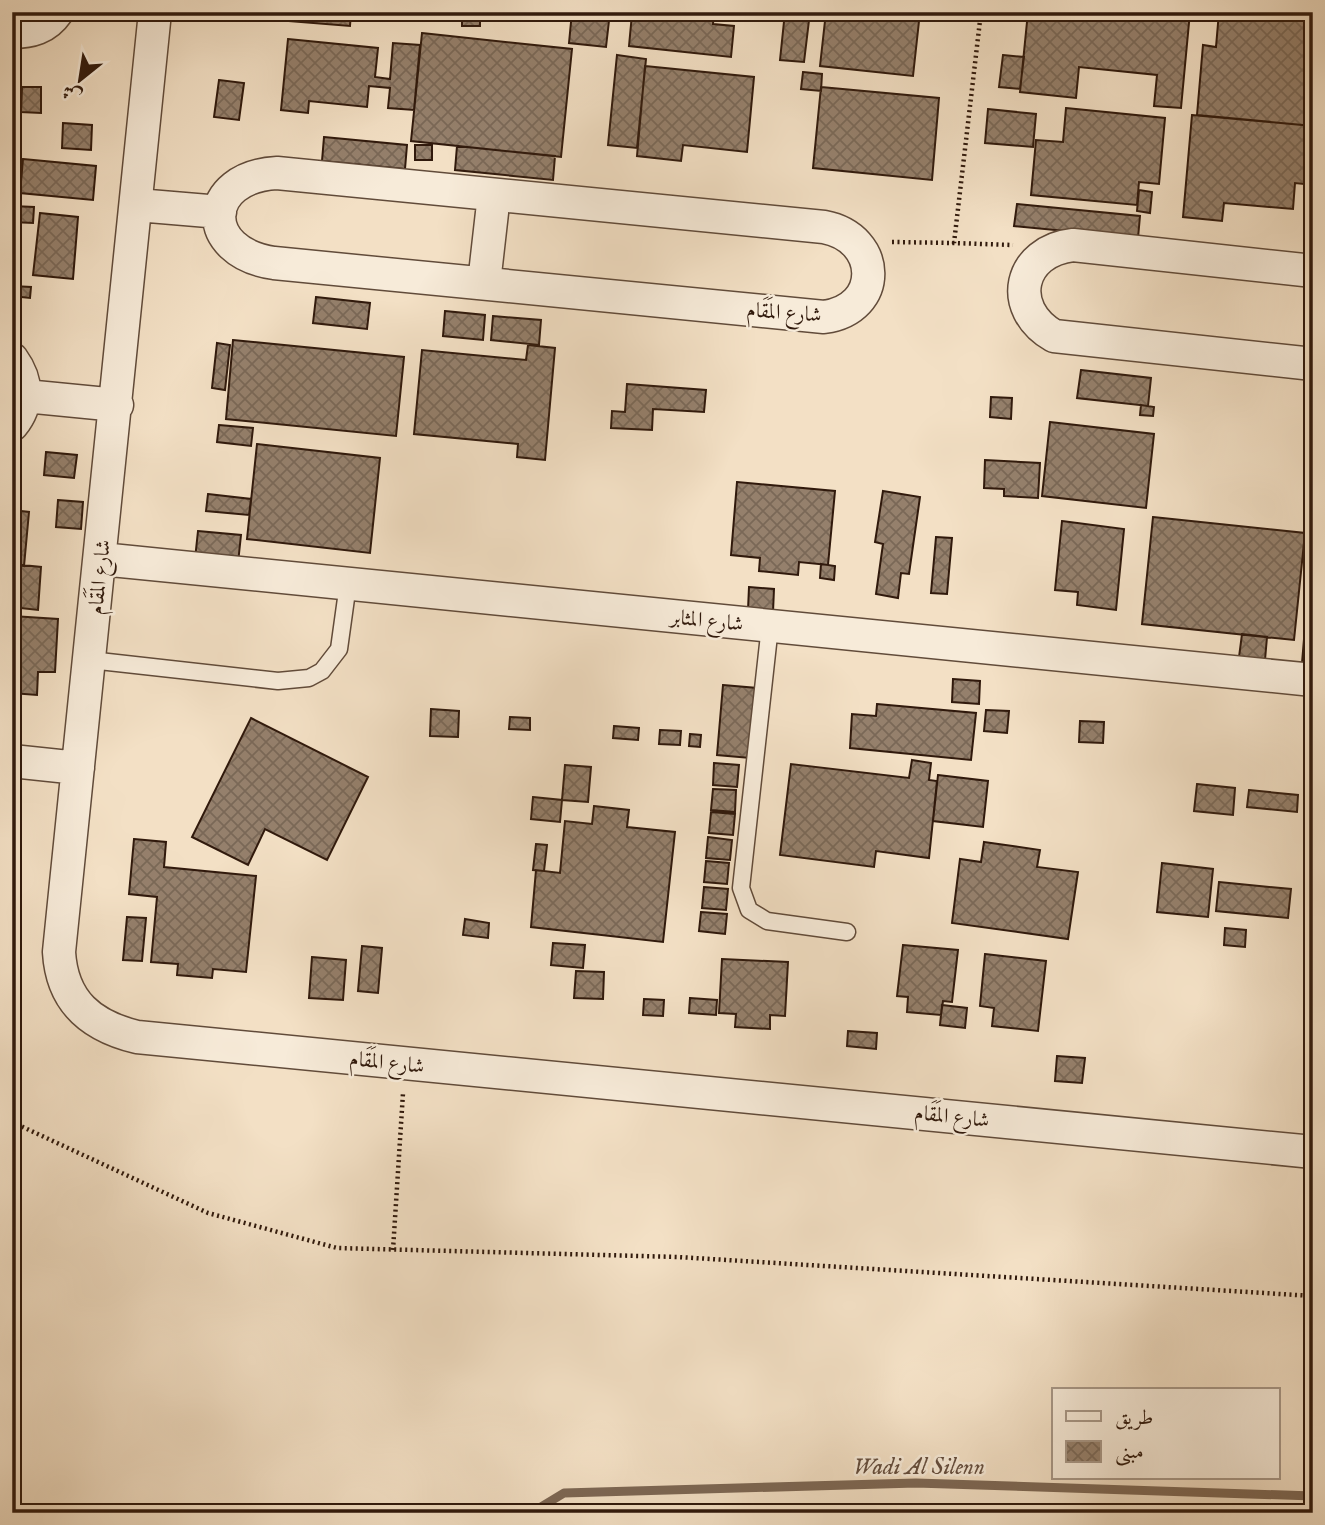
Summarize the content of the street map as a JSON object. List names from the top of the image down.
{
  "streets": {
    "street": ["شارع المَقَام", "شارع المثابر"]
  },
  "crossings": [
    ["شارع المَقَام", "شارع المثابر"]
  ],
  "water": ["Wadi Al Silenn"],
  "legend": ["طريق", "مبنى"],
  "north": "bottom left"
}
